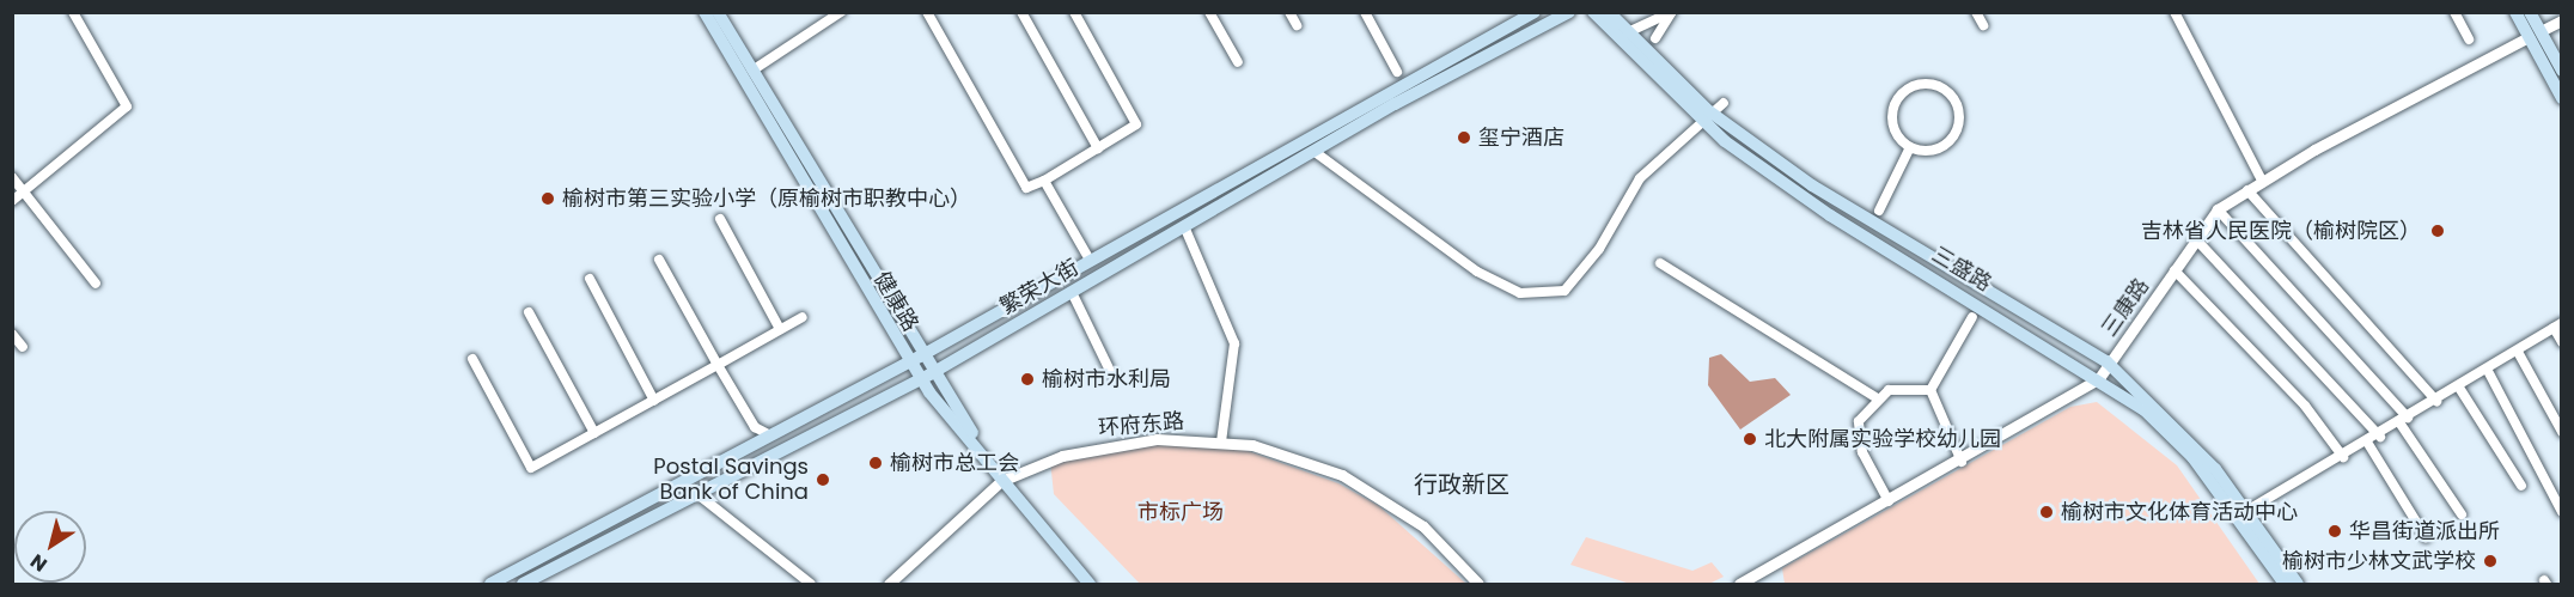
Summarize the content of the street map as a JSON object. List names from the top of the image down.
{
  "streets": {
    "main road": ["三盛路", "繁荣大街", "健康路"],
    "street": ["三康路", "环府东路"]
  },
  "crossings": [
    ["三盛路", "三康路"],
    ["繁荣大街", "健康路"],
    ["健康路", "环府东路"]
  ],
  "districts": ["行政新区"],
  "parks": ["市标广场"],
  "places": [
    "玺宁酒店",
    "榆树市第三实验小学（原榆树市职教中心）",
    "吉林省人民医院（榆树院区）",
    "榆树市水利局",
    "北大附属实验学校幼儿园",
    "榆树市总工会",
    "Postal Savings Bank of China",
    "榆树市文化体育活动中心",
    "华昌街道派出所",
    "榆树市少林文武学校"
  ],
  "north": "bottom left"
}
